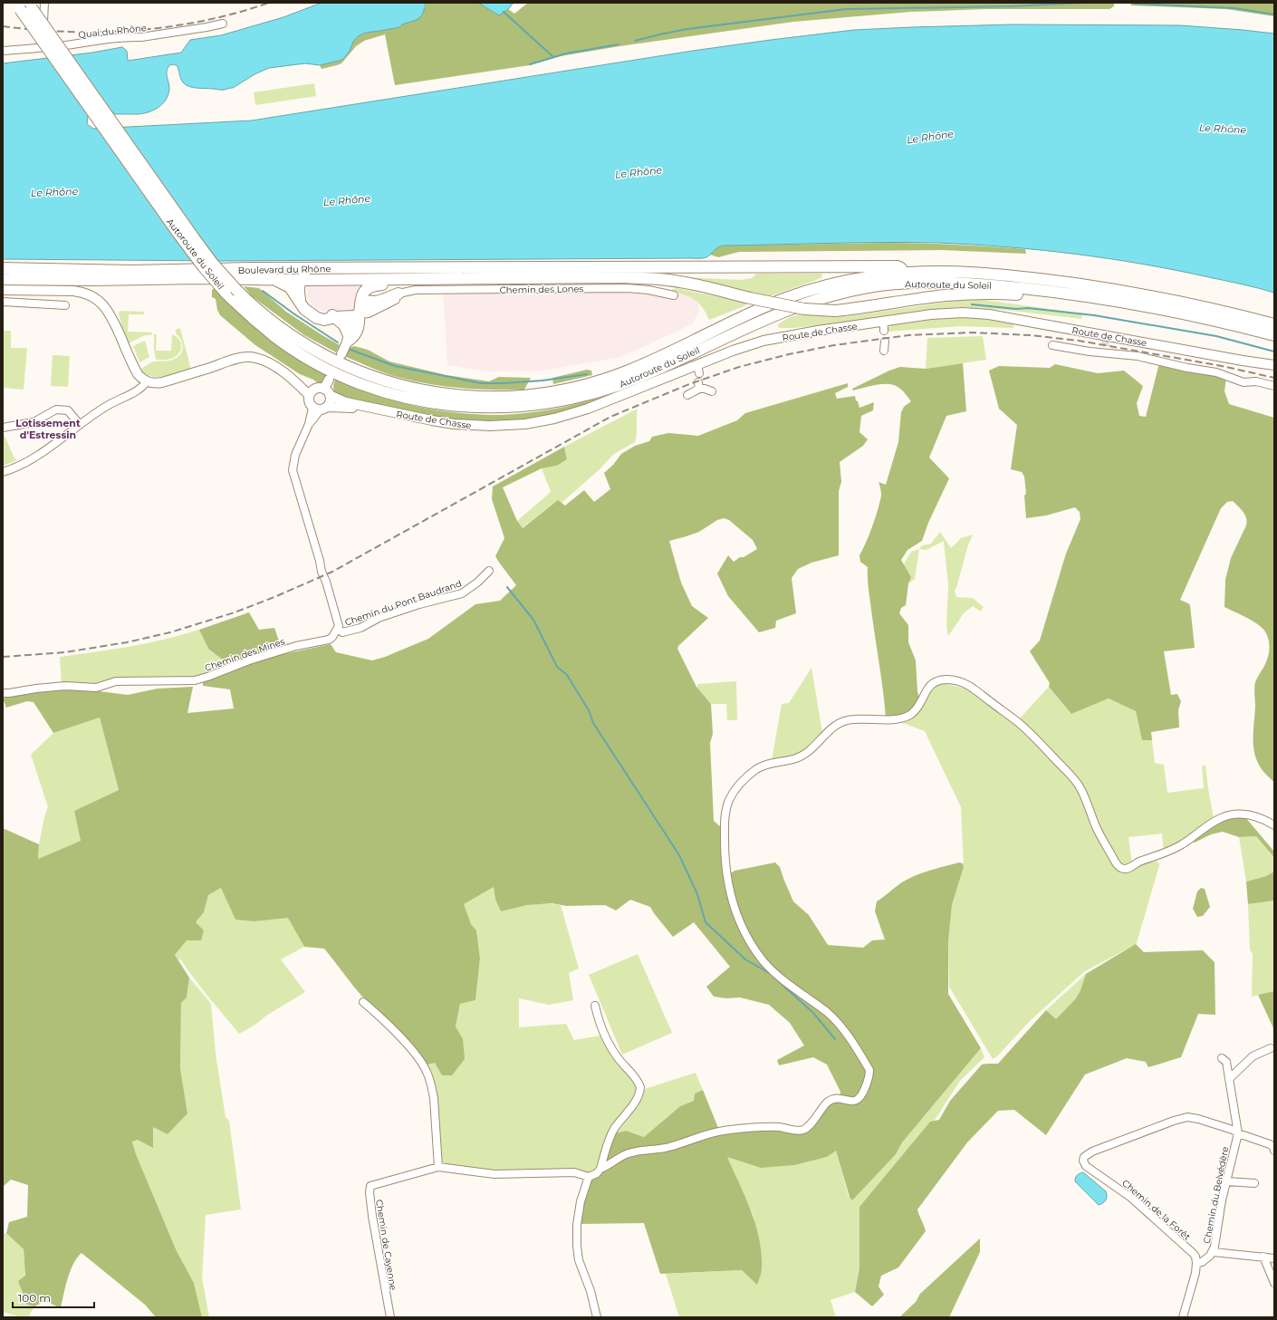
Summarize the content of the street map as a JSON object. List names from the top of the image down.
{
  "streets": {
    "highway": ["Autoroute du Soleil", "Boulevard du Rhône"],
    "main road": ["Route de Chasse"],
    "street": [
      "Quai du Rhône",
      "Chemin des Lones",
      "Chemin du Pont Baudrand",
      "Chemin des Mines",
      "Chemin du Belvédère",
      "Chemin de la Forêt",
      "Chemin de Cayenne"
    ]
  },
  "crossings": [
    ["Autoroute du Soleil", "Boulevard du Rhône"],
    ["Chemin du Pont Baudrand", "Chemin des Mines"],
    ["Chemin du Belvédère", "Chemin de la Forêt"]
  ],
  "districts": ["Lotissement d'Estressin"],
  "water": ["Le Rhône"],
  "scale_bar": "100 m"
}
